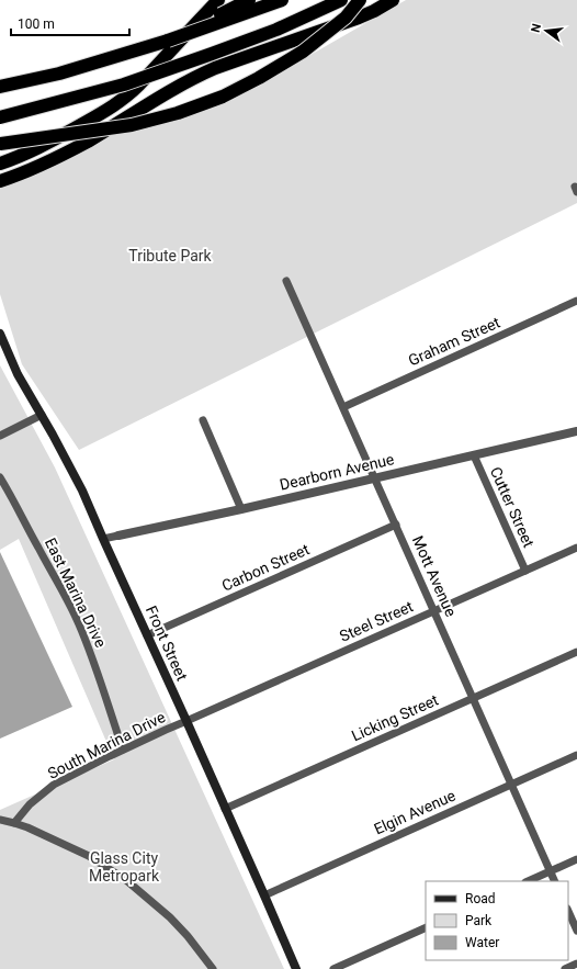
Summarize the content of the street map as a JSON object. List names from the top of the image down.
{
  "streets": {
    "main road": ["Front Street"],
    "street": [
      "Graham Street",
      "Dearborn Avenue",
      "Cutter Street",
      "Carbon Street",
      "Mott Avenue",
      "East Marina Drive",
      "Steel Street",
      "Licking Street",
      "South Marina Drive",
      "Elgin Avenue"
    ]
  },
  "crossings": [
    ["Graham Street", "Mott Avenue"],
    ["Dearborn Avenue", "Cutter Street"],
    ["Dearborn Avenue", "Mott Avenue"],
    ["Dearborn Avenue", "Front Street"],
    ["Cutter Street", "Steel Street"],
    ["Carbon Street", "Mott Avenue"],
    ["Carbon Street", "Front Street"],
    ["Mott Avenue", "Steel Street"],
    ["Mott Avenue", "Licking Street"],
    ["Mott Avenue", "Elgin Avenue"],
    ["East Marina Drive", "South Marina Drive"],
    ["Steel Street", "Front Street"],
    ["Steel Street", "South Marina Drive"],
    ["Front Street", "Licking Street"],
    ["Front Street", "South Marina Drive"],
    ["Front Street", "Elgin Avenue"]
  ],
  "parks": ["Tribute Park", "Glass City Metropark"],
  "legend": ["Road", "Park", "Water"],
  "scale_bar": "100 m",
  "north": "left"
}
